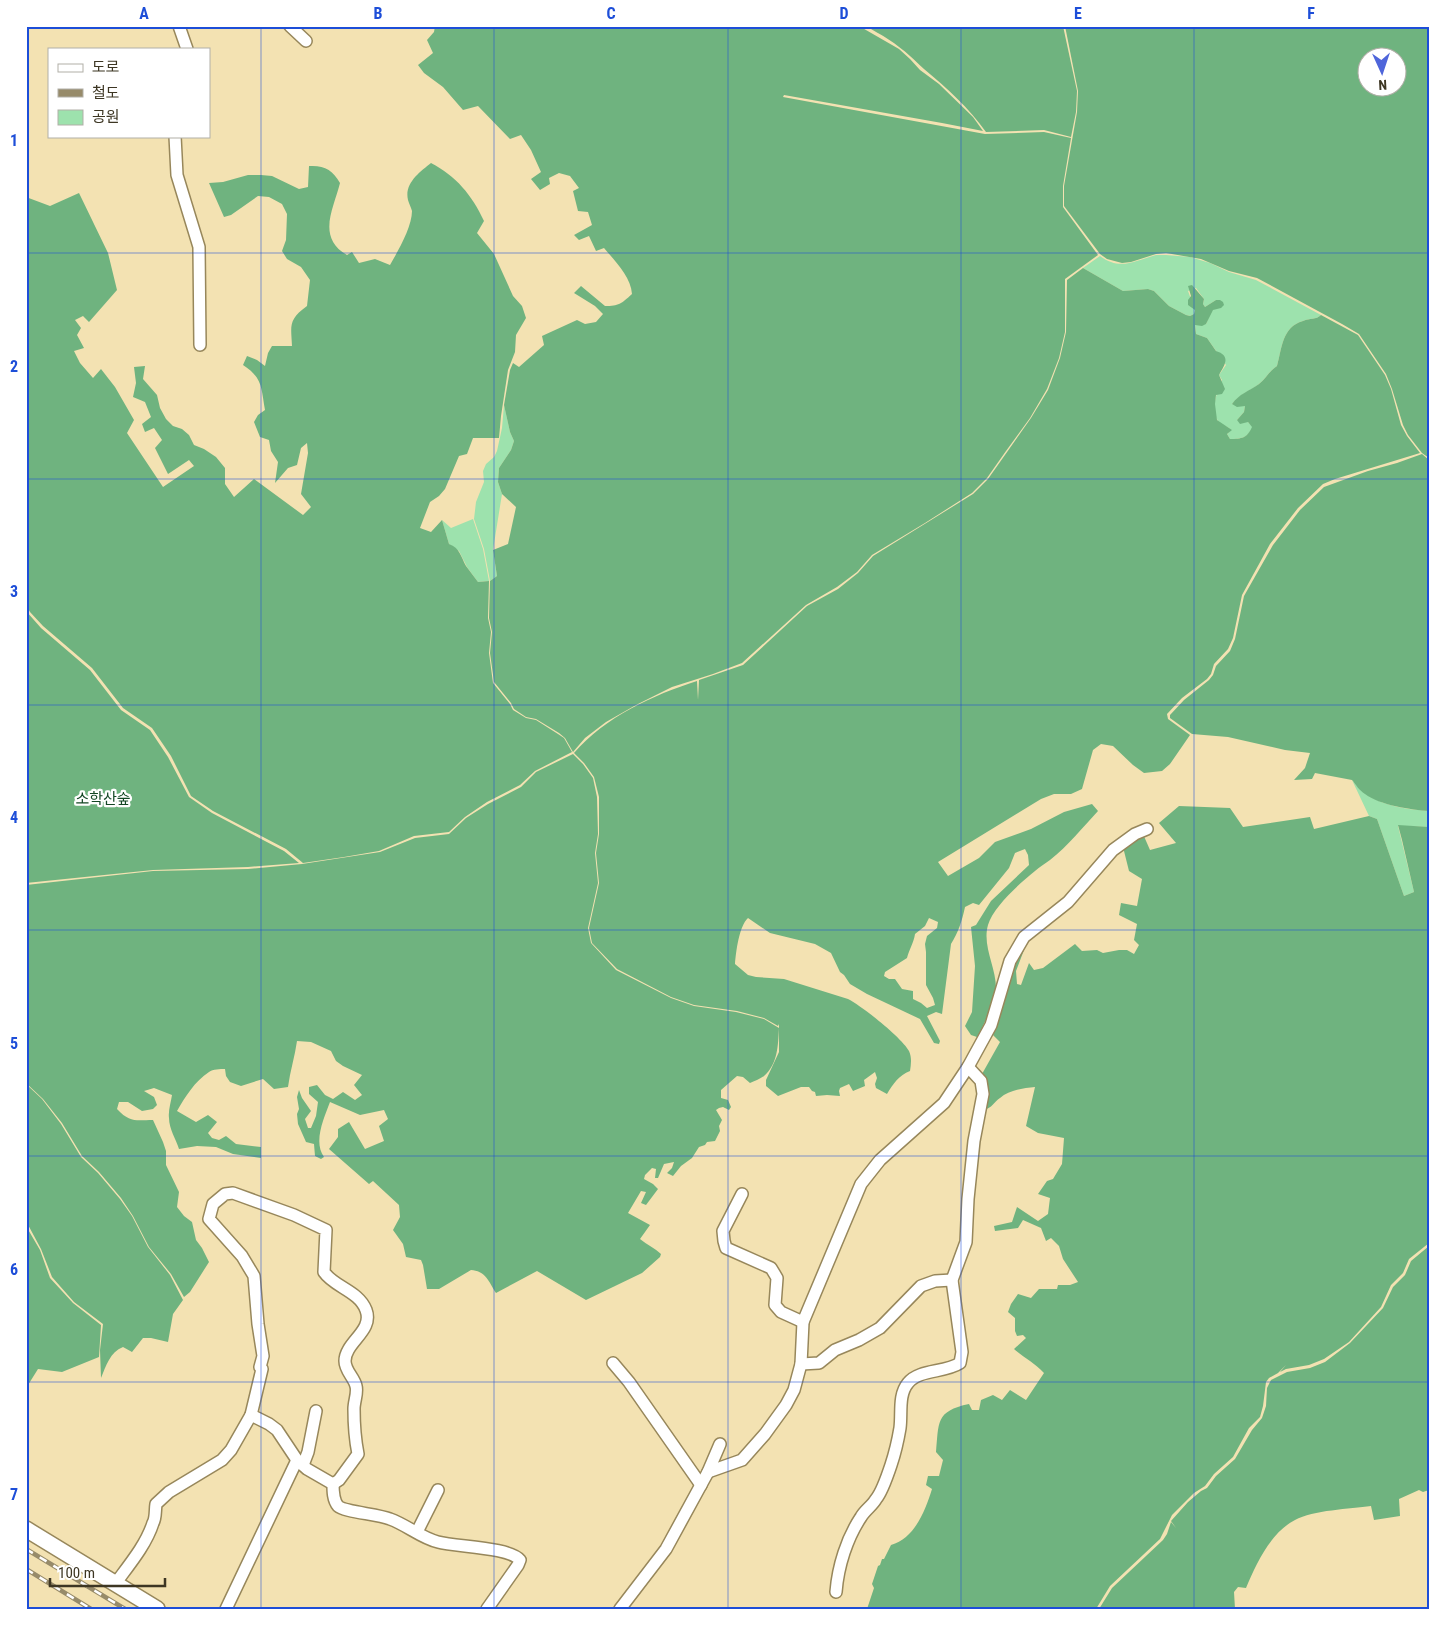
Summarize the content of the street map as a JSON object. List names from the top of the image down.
{
  "parks": ["소학산숲"],
  "legend": ["도로", "철도", "공원"],
  "scale_bar": "100 m",
  "north": "bottom",
  "grid": {
    "columns": [
      "A",
      "B",
      "C",
      "D",
      "E",
      "F"
    ],
    "rows": [
      "1",
      "2",
      "3",
      "4",
      "5",
      "6",
      "7"
    ]
  }
}
